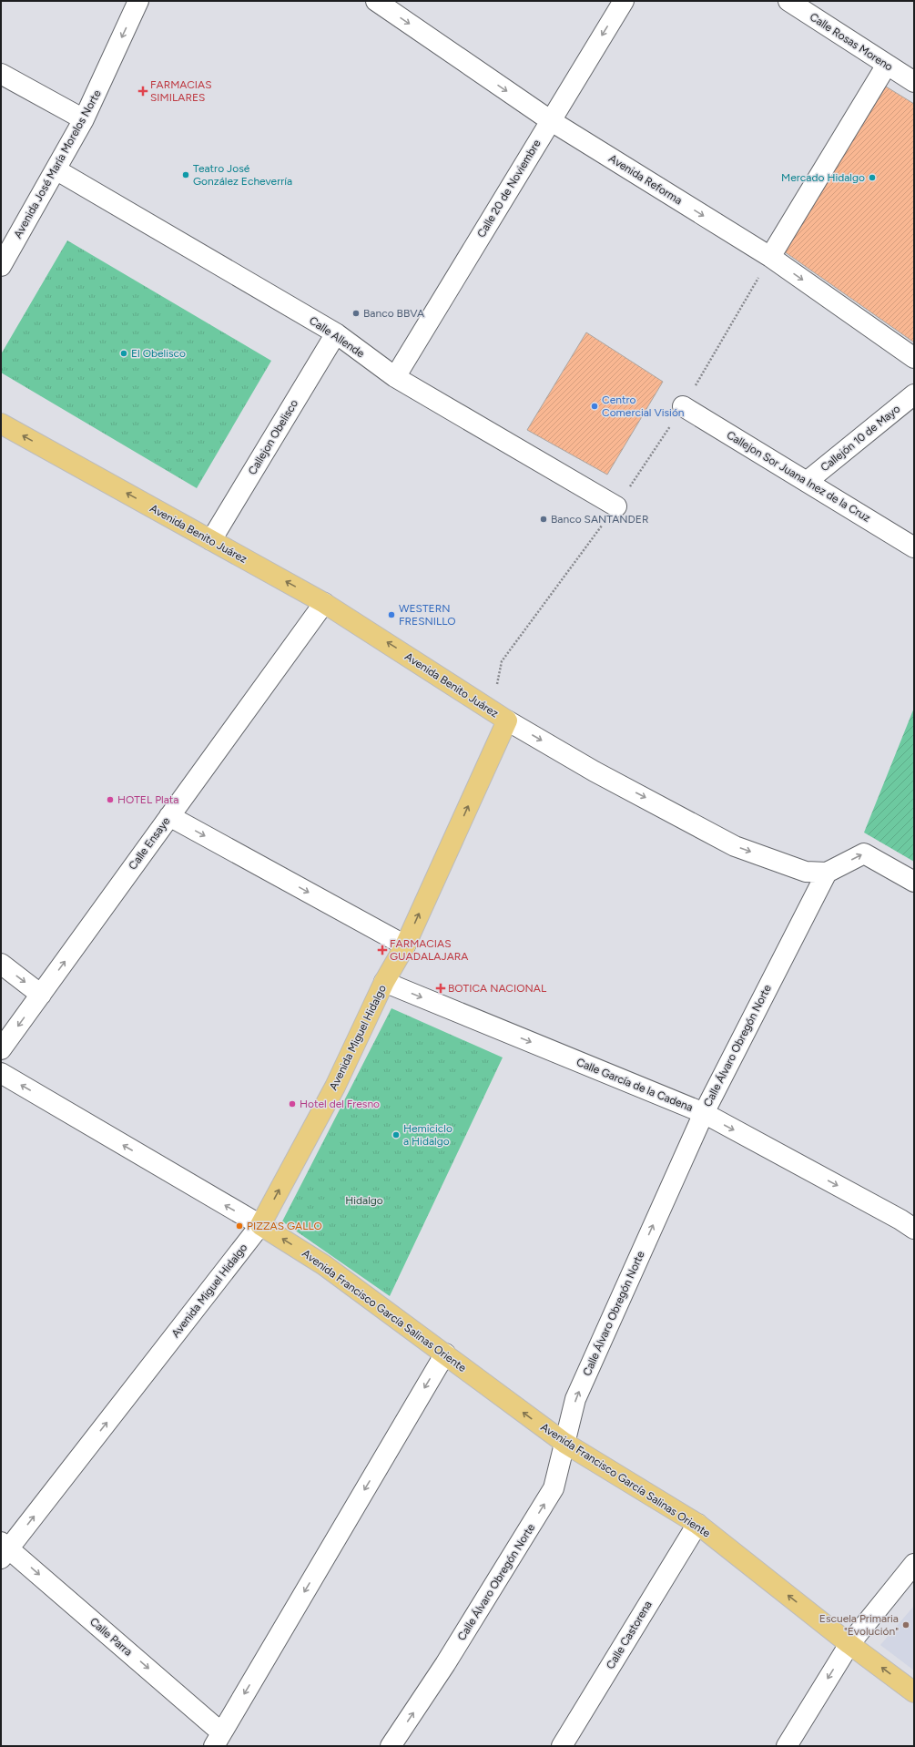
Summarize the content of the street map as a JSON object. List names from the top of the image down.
{
  "streets": {
    "main road": ["Avenida Benito Juárez", "Avenida Miguel Hidalgo", "Avenida Francisco García Salinas Oriente"],
    "street": [
      "Calle Rosas Moreno",
      "Avenida José María Morelos Norte",
      "Avenida Reforma",
      "Calle 20 de Noviembre",
      "Calle Allende",
      "Callejon Obelisco",
      "Callejón 10 de Mayo",
      "Callejon Sor Juana Inez de la Cruz",
      "Calle Ensaye",
      "Calle Álvaro Obregón Norte",
      "Calle García de la Cadena",
      "Calle Castorena",
      "Calle Parra"
    ]
  },
  "crossings": [
    ["Avenida José María Morelos Norte", "Calle Allende"],
    ["Avenida Reforma", "Calle 20 de Noviembre"],
    ["Calle 20 de Noviembre", "Calle Allende"],
    ["Calle Allende", "Callejon Obelisco"],
    ["Callejon Obelisco", "Avenida Benito Juárez"],
    ["Callejón 10 de Mayo", "Callejon Sor Juana Inez de la Cruz"],
    ["Avenida Benito Juárez", "Calle Ensaye"],
    ["Avenida Benito Juárez", "Avenida Miguel Hidalgo"],
    ["Avenida Benito Juárez", "Calle Álvaro Obregón Norte"],
    ["Avenida Miguel Hidalgo", "Calle García de la Cadena"],
    ["Avenida Miguel Hidalgo", "Avenida Francisco García Salinas Oriente"],
    ["Avenida Miguel Hidalgo", "Calle Parra"],
    ["Calle Álvaro Obregón Norte", "Calle García de la Cadena"],
    ["Calle Álvaro Obregón Norte", "Avenida Francisco García Salinas Oriente"],
    ["Avenida Francisco García Salinas Oriente", "Calle Castorena"]
  ],
  "one_way": [
    "Avenida José María Morelos Norte",
    "Avenida Reforma",
    "Avenida Miguel Hidalgo",
    "Calle García de la Cadena",
    "Avenida Francisco García Salinas Oriente",
    "Calle Parra"
  ],
  "parks": ["Hidalgo"],
  "places": {
    "health": ["FARMACIAS SIMILARES", "FARMACIAS GUADALAJARA", "BOTICA NACIONAL"],
    "other": [
      "Teatro José González Echeverría",
      "Mercado Hidalgo",
      "Banco BBVA",
      "El Obelisco",
      "Centro Comercial Visión",
      "Banco SANTANDER",
      "WESTERN FRESNILLO",
      "HOTEL Plata",
      "Hotel del Fresno",
      "Hemiciclo a Hidalgo",
      "PIZZAS GALLO",
      "Escuela Primaria \"Evolución\""
    ]
  }
}
